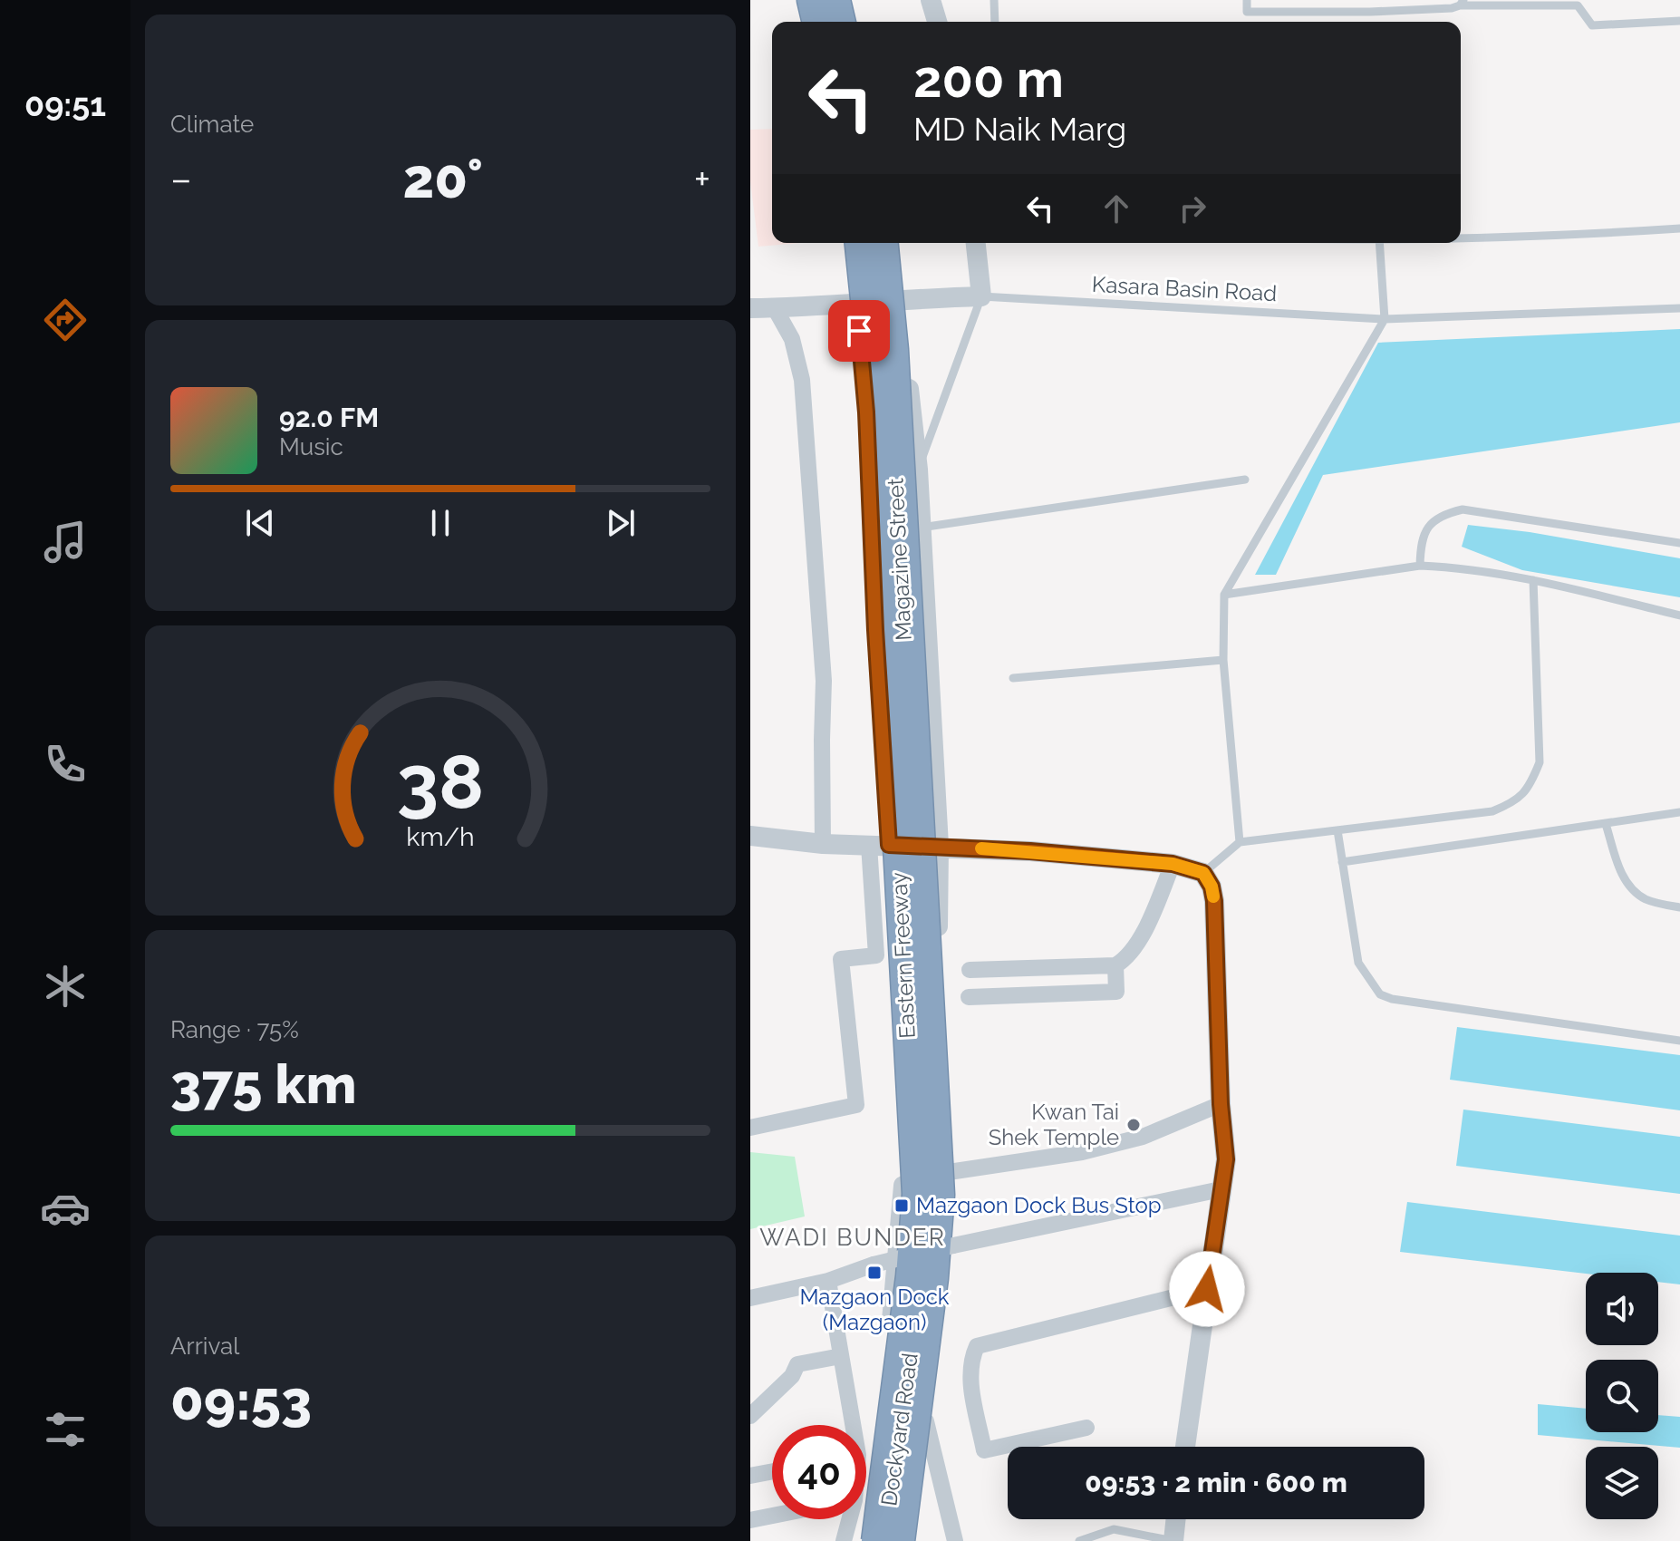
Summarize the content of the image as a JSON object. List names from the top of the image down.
{
  "streets": {
    "highway": ["Eastern Freeway"],
    "street": ["Magazine Street", "Dockyard Road"],
    "lane": ["Kasara Basin Road"]
  },
  "crossings": [
    ["Kasara Basin Road", "Magazine Street"],
    ["Magazine Street", "Dockyard Road"]
  ],
  "districts": ["WADI BUNDER"],
  "places": {
    "other": ["Kwan Tai Shek Temple"],
    "transit": ["Mazgaon Dock Bus Stop", "Mazgaon Dock (Mazgaon)"]
  },
  "page": {
    "tabs": "09:51",
    "tile": [
      "Climate",
      ["Range · 75%", "375 km"],
      ["Arrival", "09:53"]
    ],
    "turn": ["200 m", "MD Naik Marg"],
    "heat": ["−", "20°", "+"],
    "song": ["92.0 FM", "Music"],
    "limit": "40",
    "trip": "09:53 · 2 min · 600 m",
    "gauge": ["38", "km/h"]
  }
}
